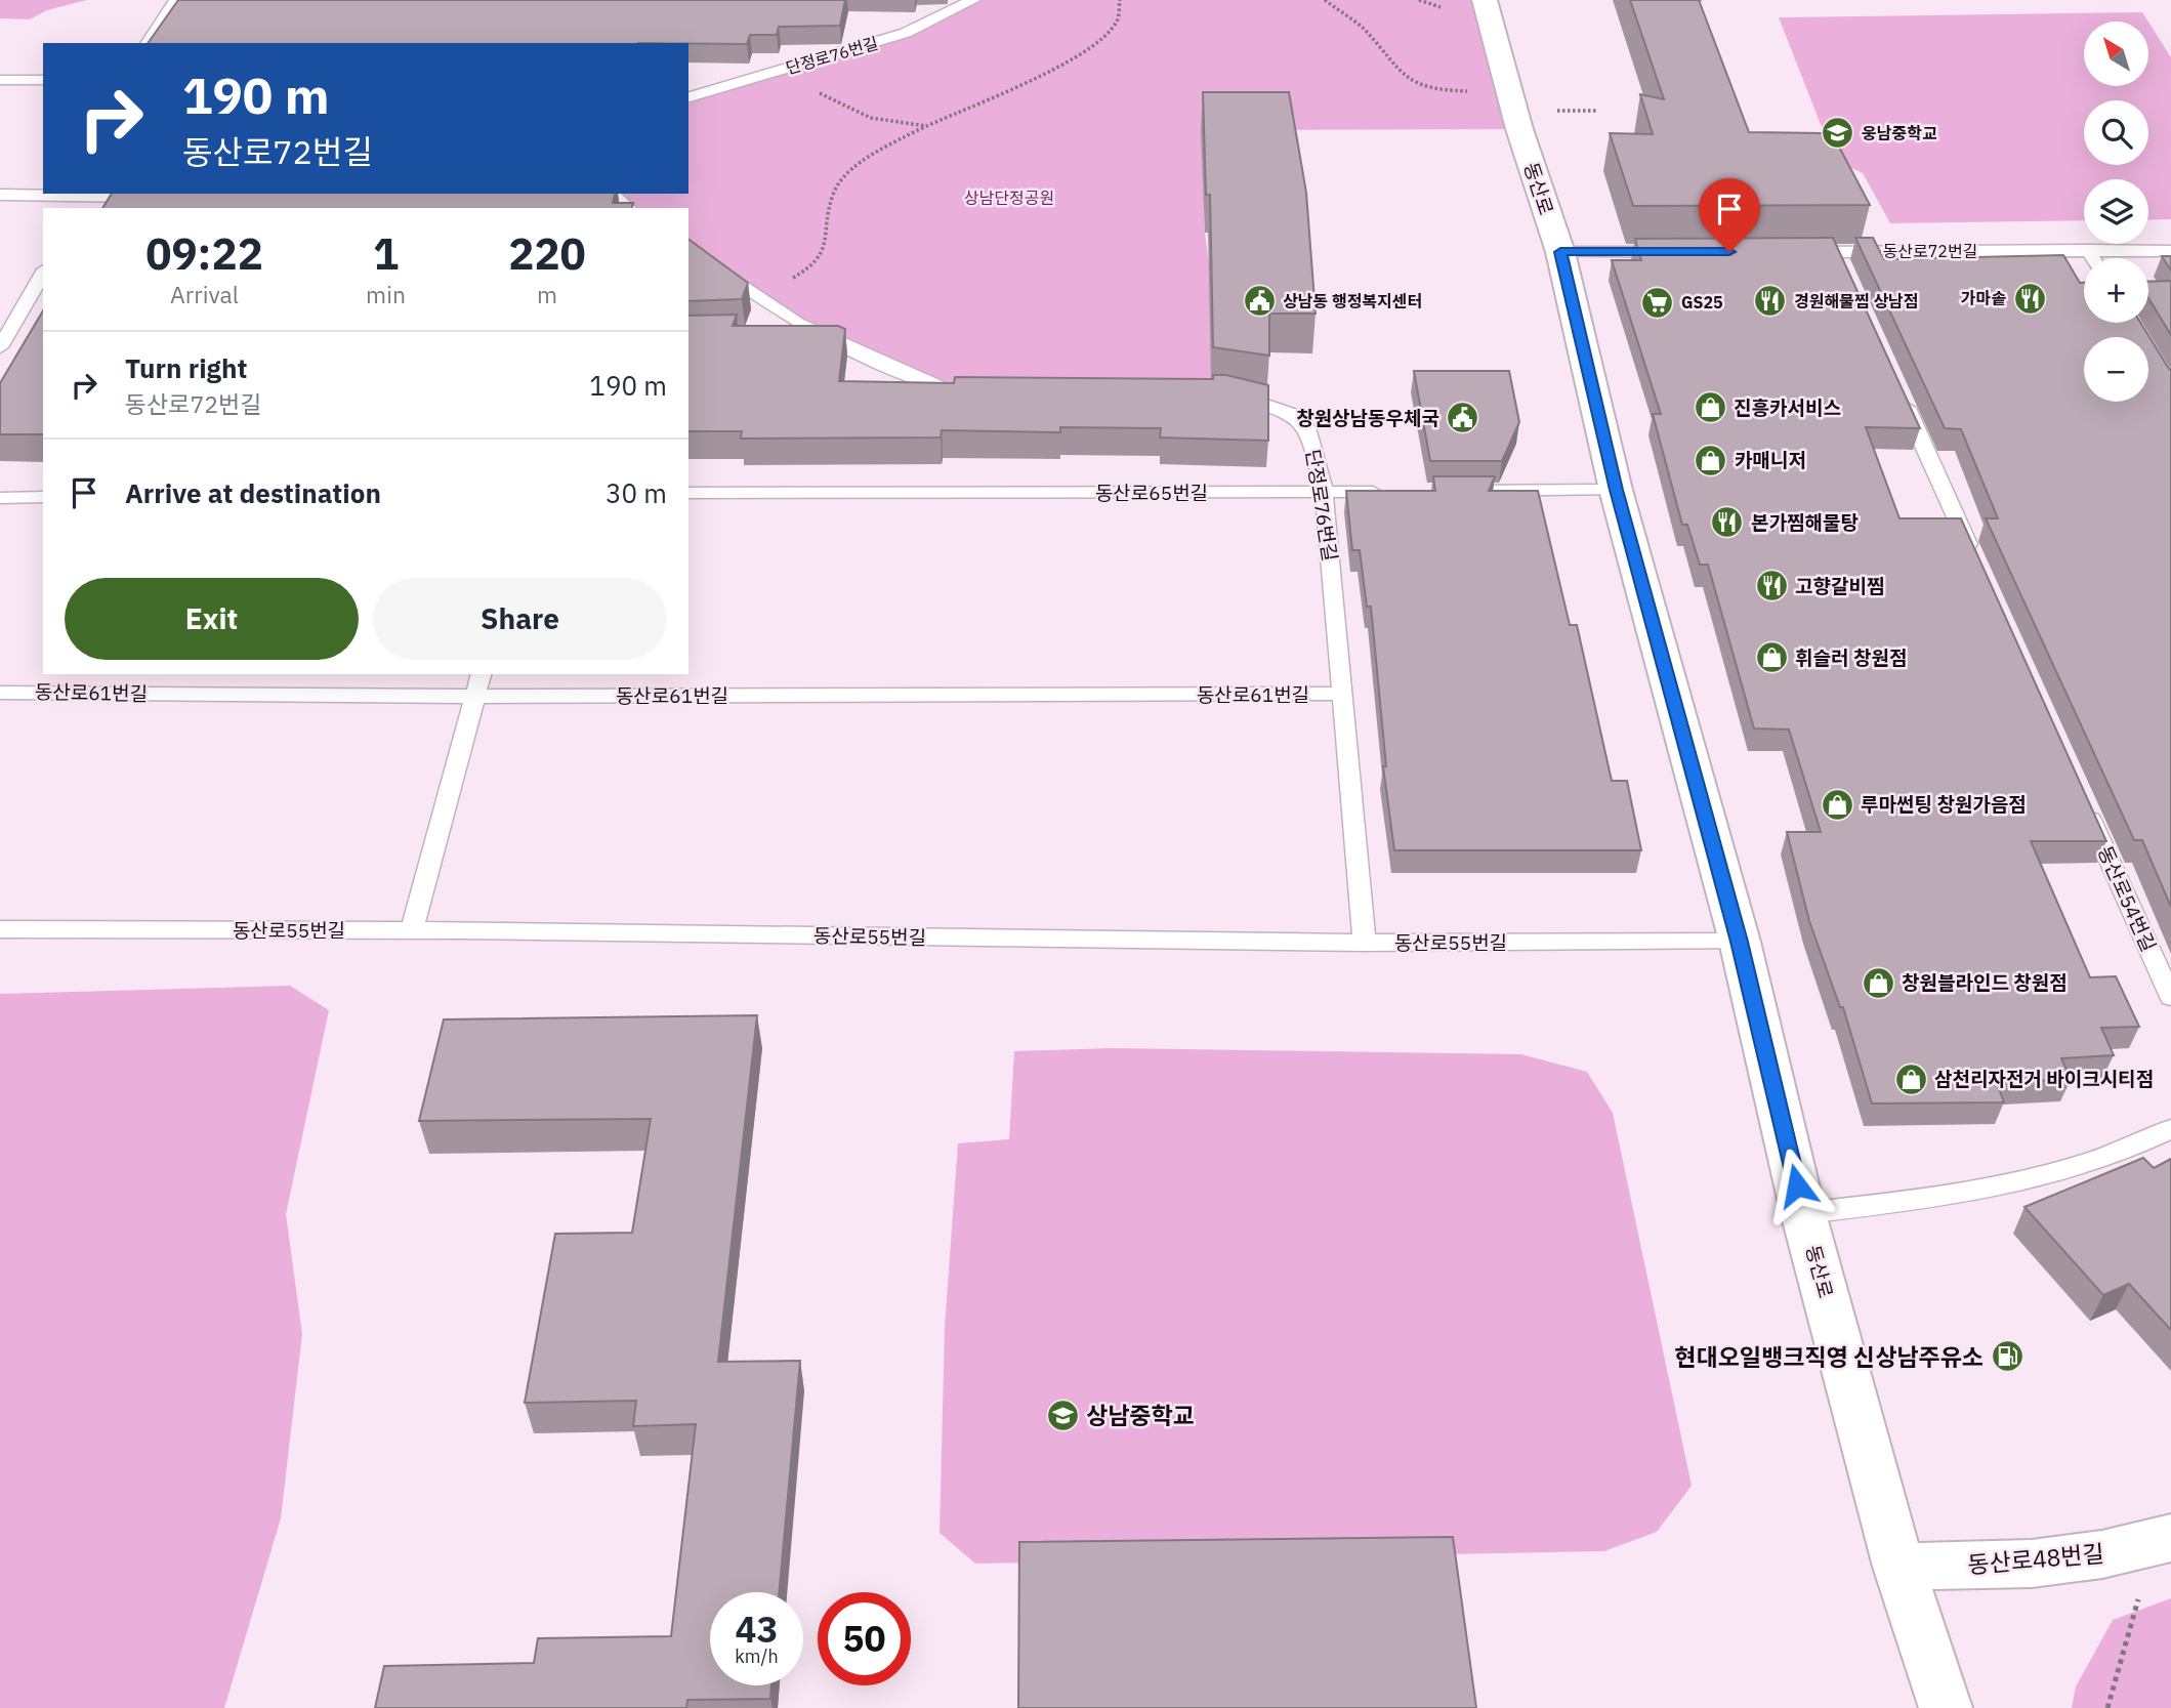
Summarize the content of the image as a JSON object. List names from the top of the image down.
{
  "streets": {
    "main road": ["동산로", "동산로48번길"],
    "lane": [
      "단정로76번길",
      "동산로72번길",
      "동산로65번길",
      "동산로61번길",
      "동산로54번길",
      "동산로55번길"
    ]
  },
  "crossings": [
    ["단정로76번길", "동산로65번길"],
    ["단정로76번길", "동산로61번길"],
    ["단정로76번길", "동산로55번길"],
    ["동산로", "동산로55번길"],
    ["동산로", "동산로48번길"]
  ],
  "parks": ["상남단정공원"],
  "places": {
    "school or university": ["웅남중학교", "상남중학교"],
    "restaurant": [
      "가마솥",
      "경원해물찜 상남점",
      "본가찜해물탕",
      "고향갈비찜"
    ],
    "public building": ["상남동 행정복지센터", "창원상남동우체국"],
    "supermarket": ["GS25"],
    "shop": [
      "진흥카서비스",
      "카매니저",
      "휘슬러 창원점",
      "루마썬팅 창원가음점",
      "창원블라인드 창원점",
      "삼천리자전거 바이크시티점"
    ],
    "fuel station": ["현대오일뱅크직영 신상남주유소"]
  },
  "north": "top left",
  "page": {
    "map_buttons": ["+", "−"],
    "turn": ["190 m", "동산로72번길"],
    "eta": [
      "09:22",
      "Arrival",
      "1",
      "min",
      "220",
      "m"
    ],
    "list": [
      {
        "name": "Turn right",
        "note": "동산로72번길",
        "value": "190 m"
      },
      {
        "name": "Arrive at destination",
        "value": "30 m"
      }
    ],
    "buttons": ["Exit", "Share"],
    "speed": "43 km/h",
    "limit": "50"
  }
}
